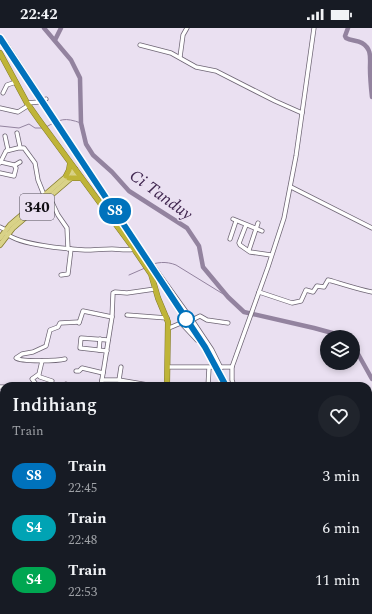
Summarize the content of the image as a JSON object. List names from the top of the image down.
{
  "streets": {
    "main road": ["340"]
  },
  "water": ["Ci Tanduy"],
  "page": {
    "status": "22:42",
    "on_map": "S8",
    "heading": ["Indihiang", "Train"],
    "list": [
      {
        "mark": "S8",
        "name": "Train",
        "note": "22:45",
        "value": "3 min"
      },
      {
        "mark": "S4",
        "name": "Train",
        "note": "22:48",
        "value": "6 min"
      },
      {
        "mark": "S4",
        "name": "Train",
        "note": "22:53",
        "value": "11 min"
      }
    ]
  }
}
